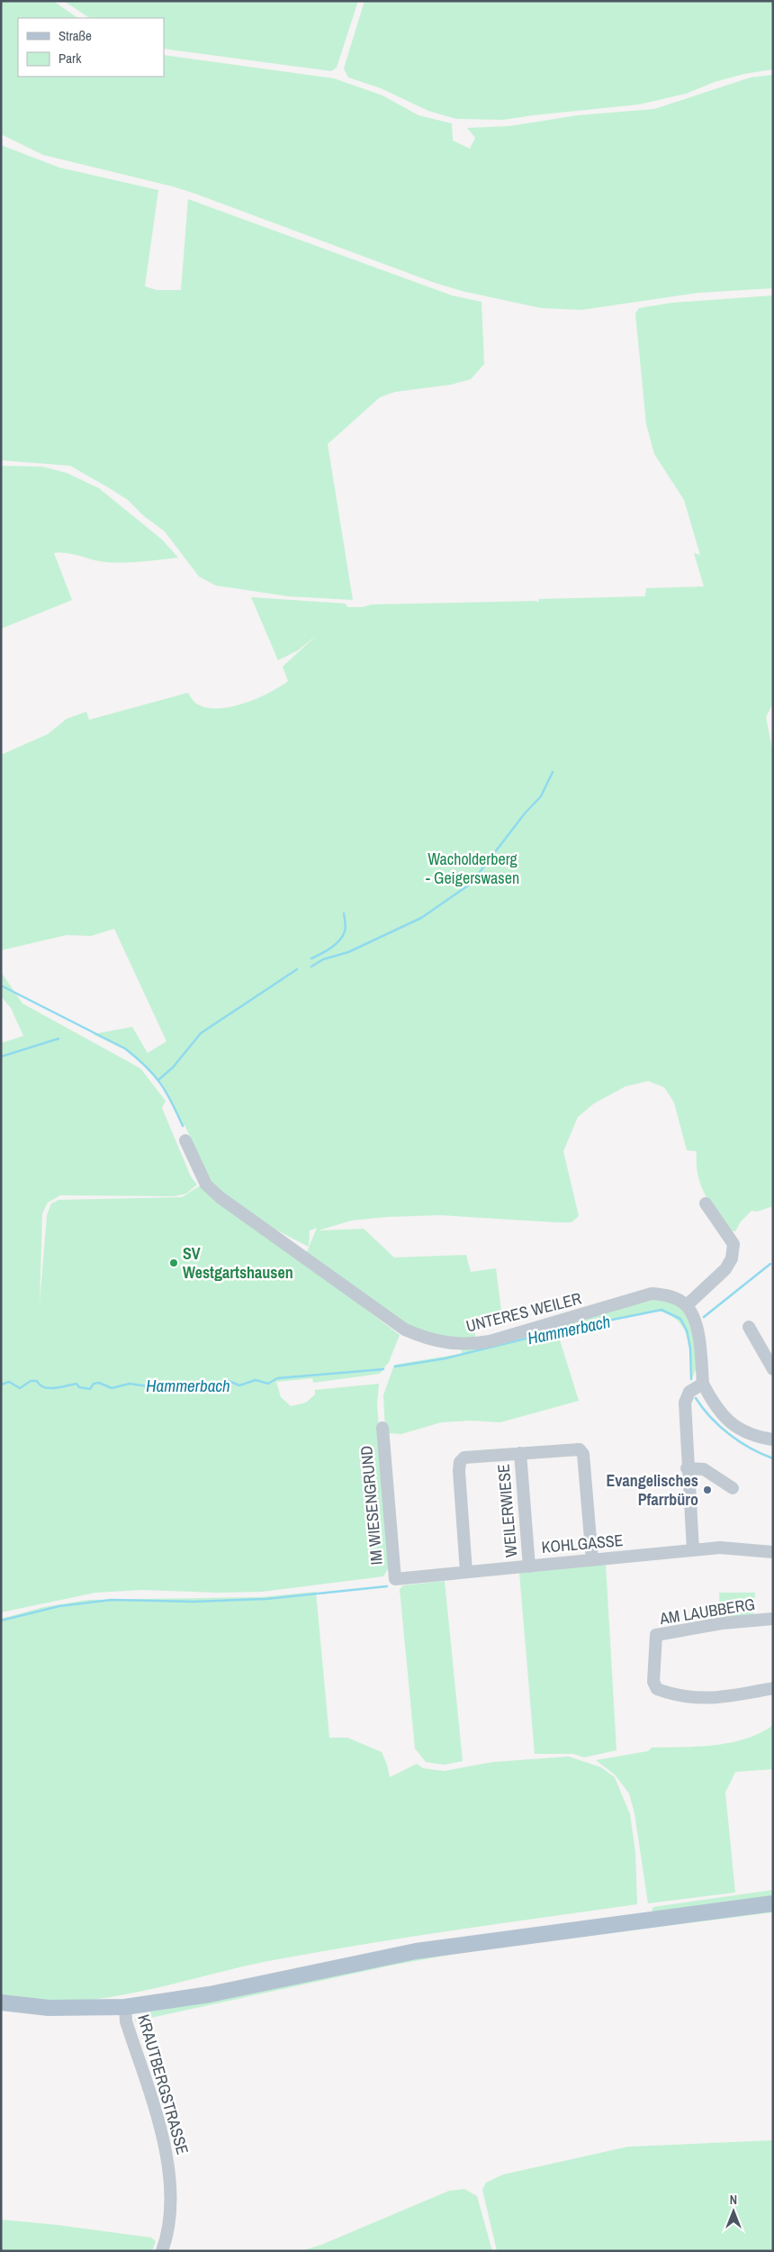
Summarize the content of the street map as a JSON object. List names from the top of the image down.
{
  "streets": {
    "street": [
      "UNTERES WEILER",
      "IM WIESENGRUND",
      "WEILERWIESE",
      "KOHLGASSE",
      "AM LAUBBERG",
      "KRAUTBERGSTRASSE"
    ]
  },
  "crossings": [
    ["IM WIESENGRUND", "KOHLGASSE"],
    ["WEILERWIESE", "KOHLGASSE"]
  ],
  "water": ["Hammerbach"],
  "parks": ["Wacholderberg - Geigerswasen"],
  "places": ["SV Westgartshausen", "Evangelisches Pfarrbüro"],
  "legend": ["Straße", "Park"],
  "north": "top"
}
